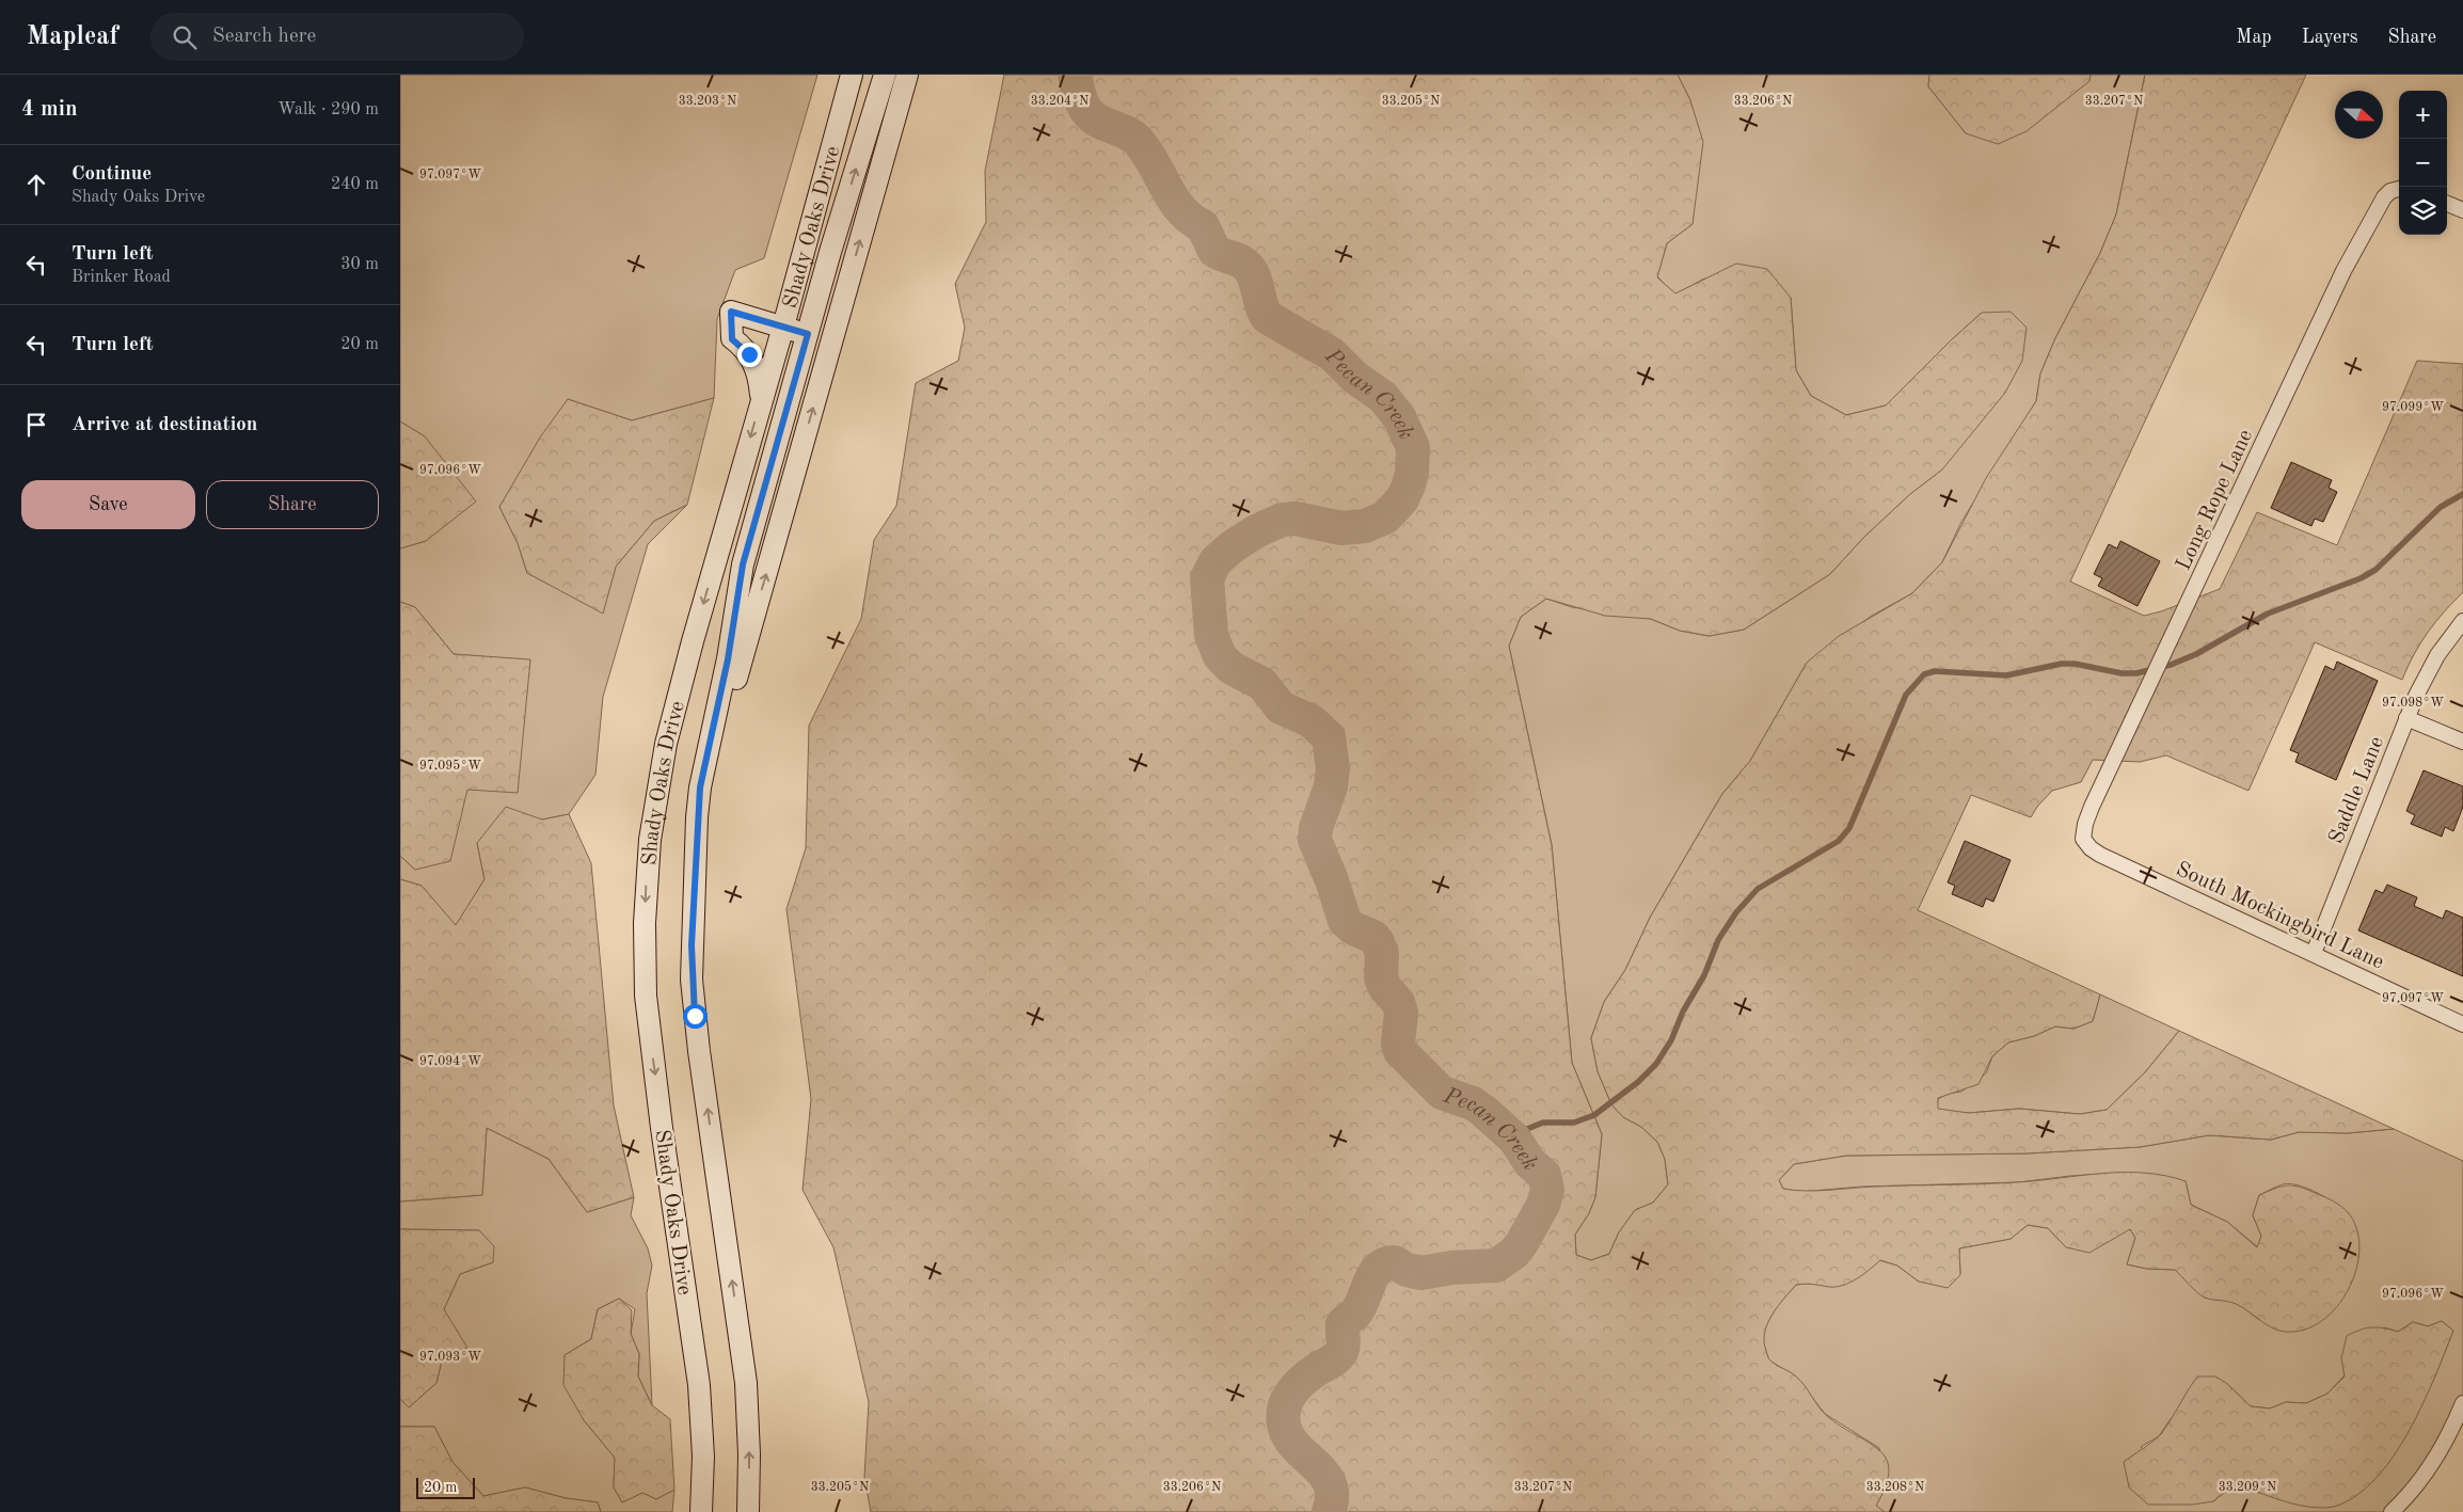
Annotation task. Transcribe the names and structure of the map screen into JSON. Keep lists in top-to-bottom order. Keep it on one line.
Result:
{"streets":{"street":["Shady Oaks Drive","Long Rope Lane","Saddle Lane","South Mockingbird Lane"]},"crossings":[["Long Rope Lane","South Mockingbird Lane"],["Saddle Lane","South Mockingbird Lane"]],"water":["Pecan Creek"],"scale_bar":"20 m","north":"right","page":{"header":"Mapleaf","search":"Search here","nav":["Map","Layers","Share"],"heading":["4 min","Walk · 290 m"],"map_buttons":["+","−"],"list":[["Continue","Shady Oaks Drive","240 m"],["Turn left","Brinker Road","30 m"],["Turn left","20 m"],"Arrive at destination"],"buttons":["Save","Share"],"scale":"20 m"},"coordinates":["33.203°N","33.204°N","33.205°N","33.206°N","33.207°N","97.097°W","97.099°W","97.096°W","97.098°W","97.095°W","97.094°W","97.093°W","33.208°N","33.209°N"]}
